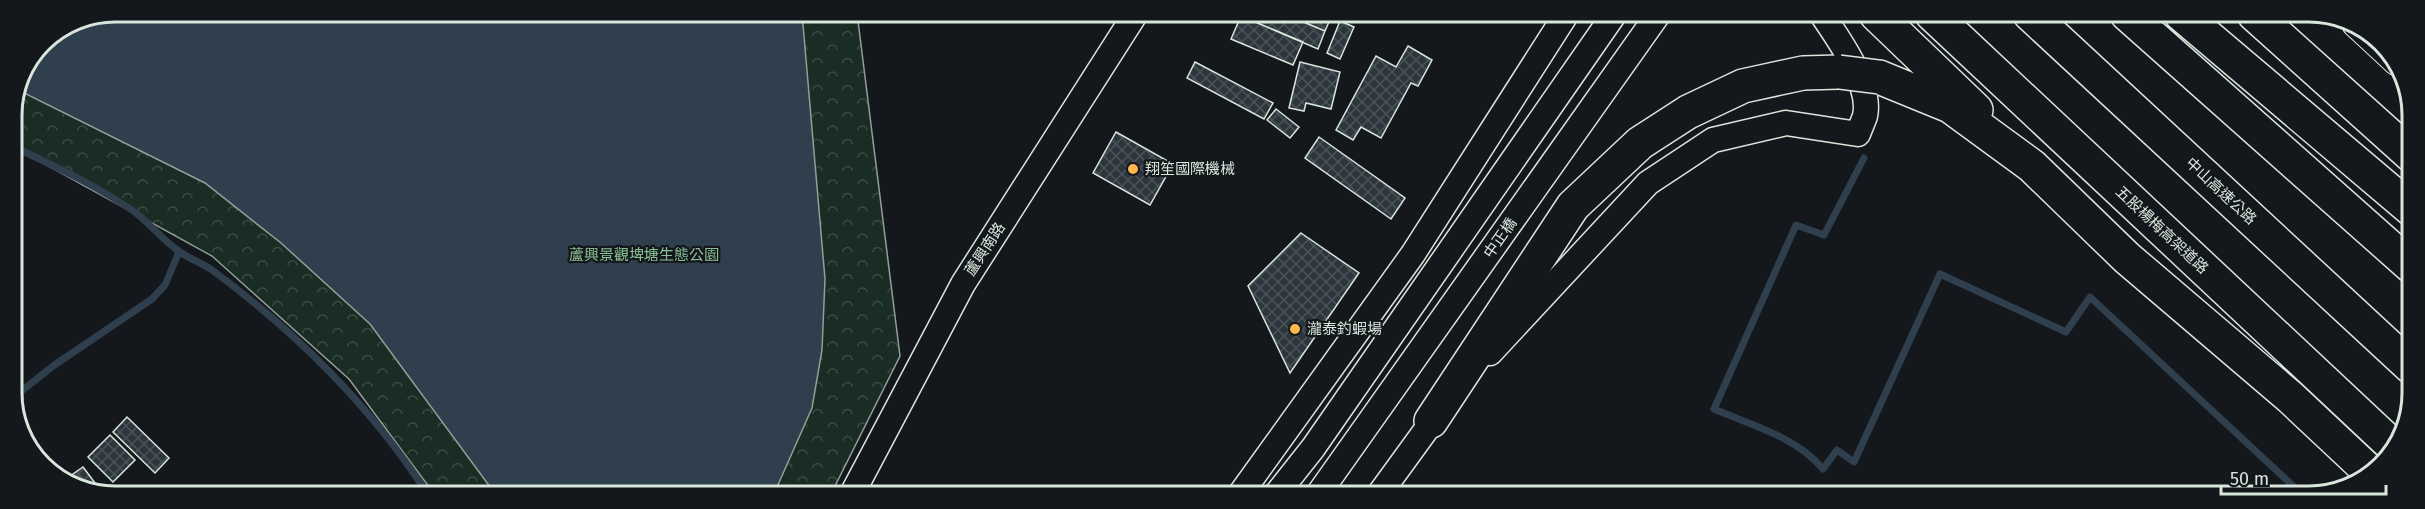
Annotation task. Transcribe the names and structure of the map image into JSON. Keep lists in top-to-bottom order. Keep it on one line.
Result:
{"streets":{"highway":["中山高速公路","五股楊梅高架道路"],"street":["中正橋","蘆興南路"]},"parks":["蘆興景觀埤塘生態公園"],"places":["翔笙國際機械","瀧泰釣蝦場"],"scale_bar":"50 m"}
